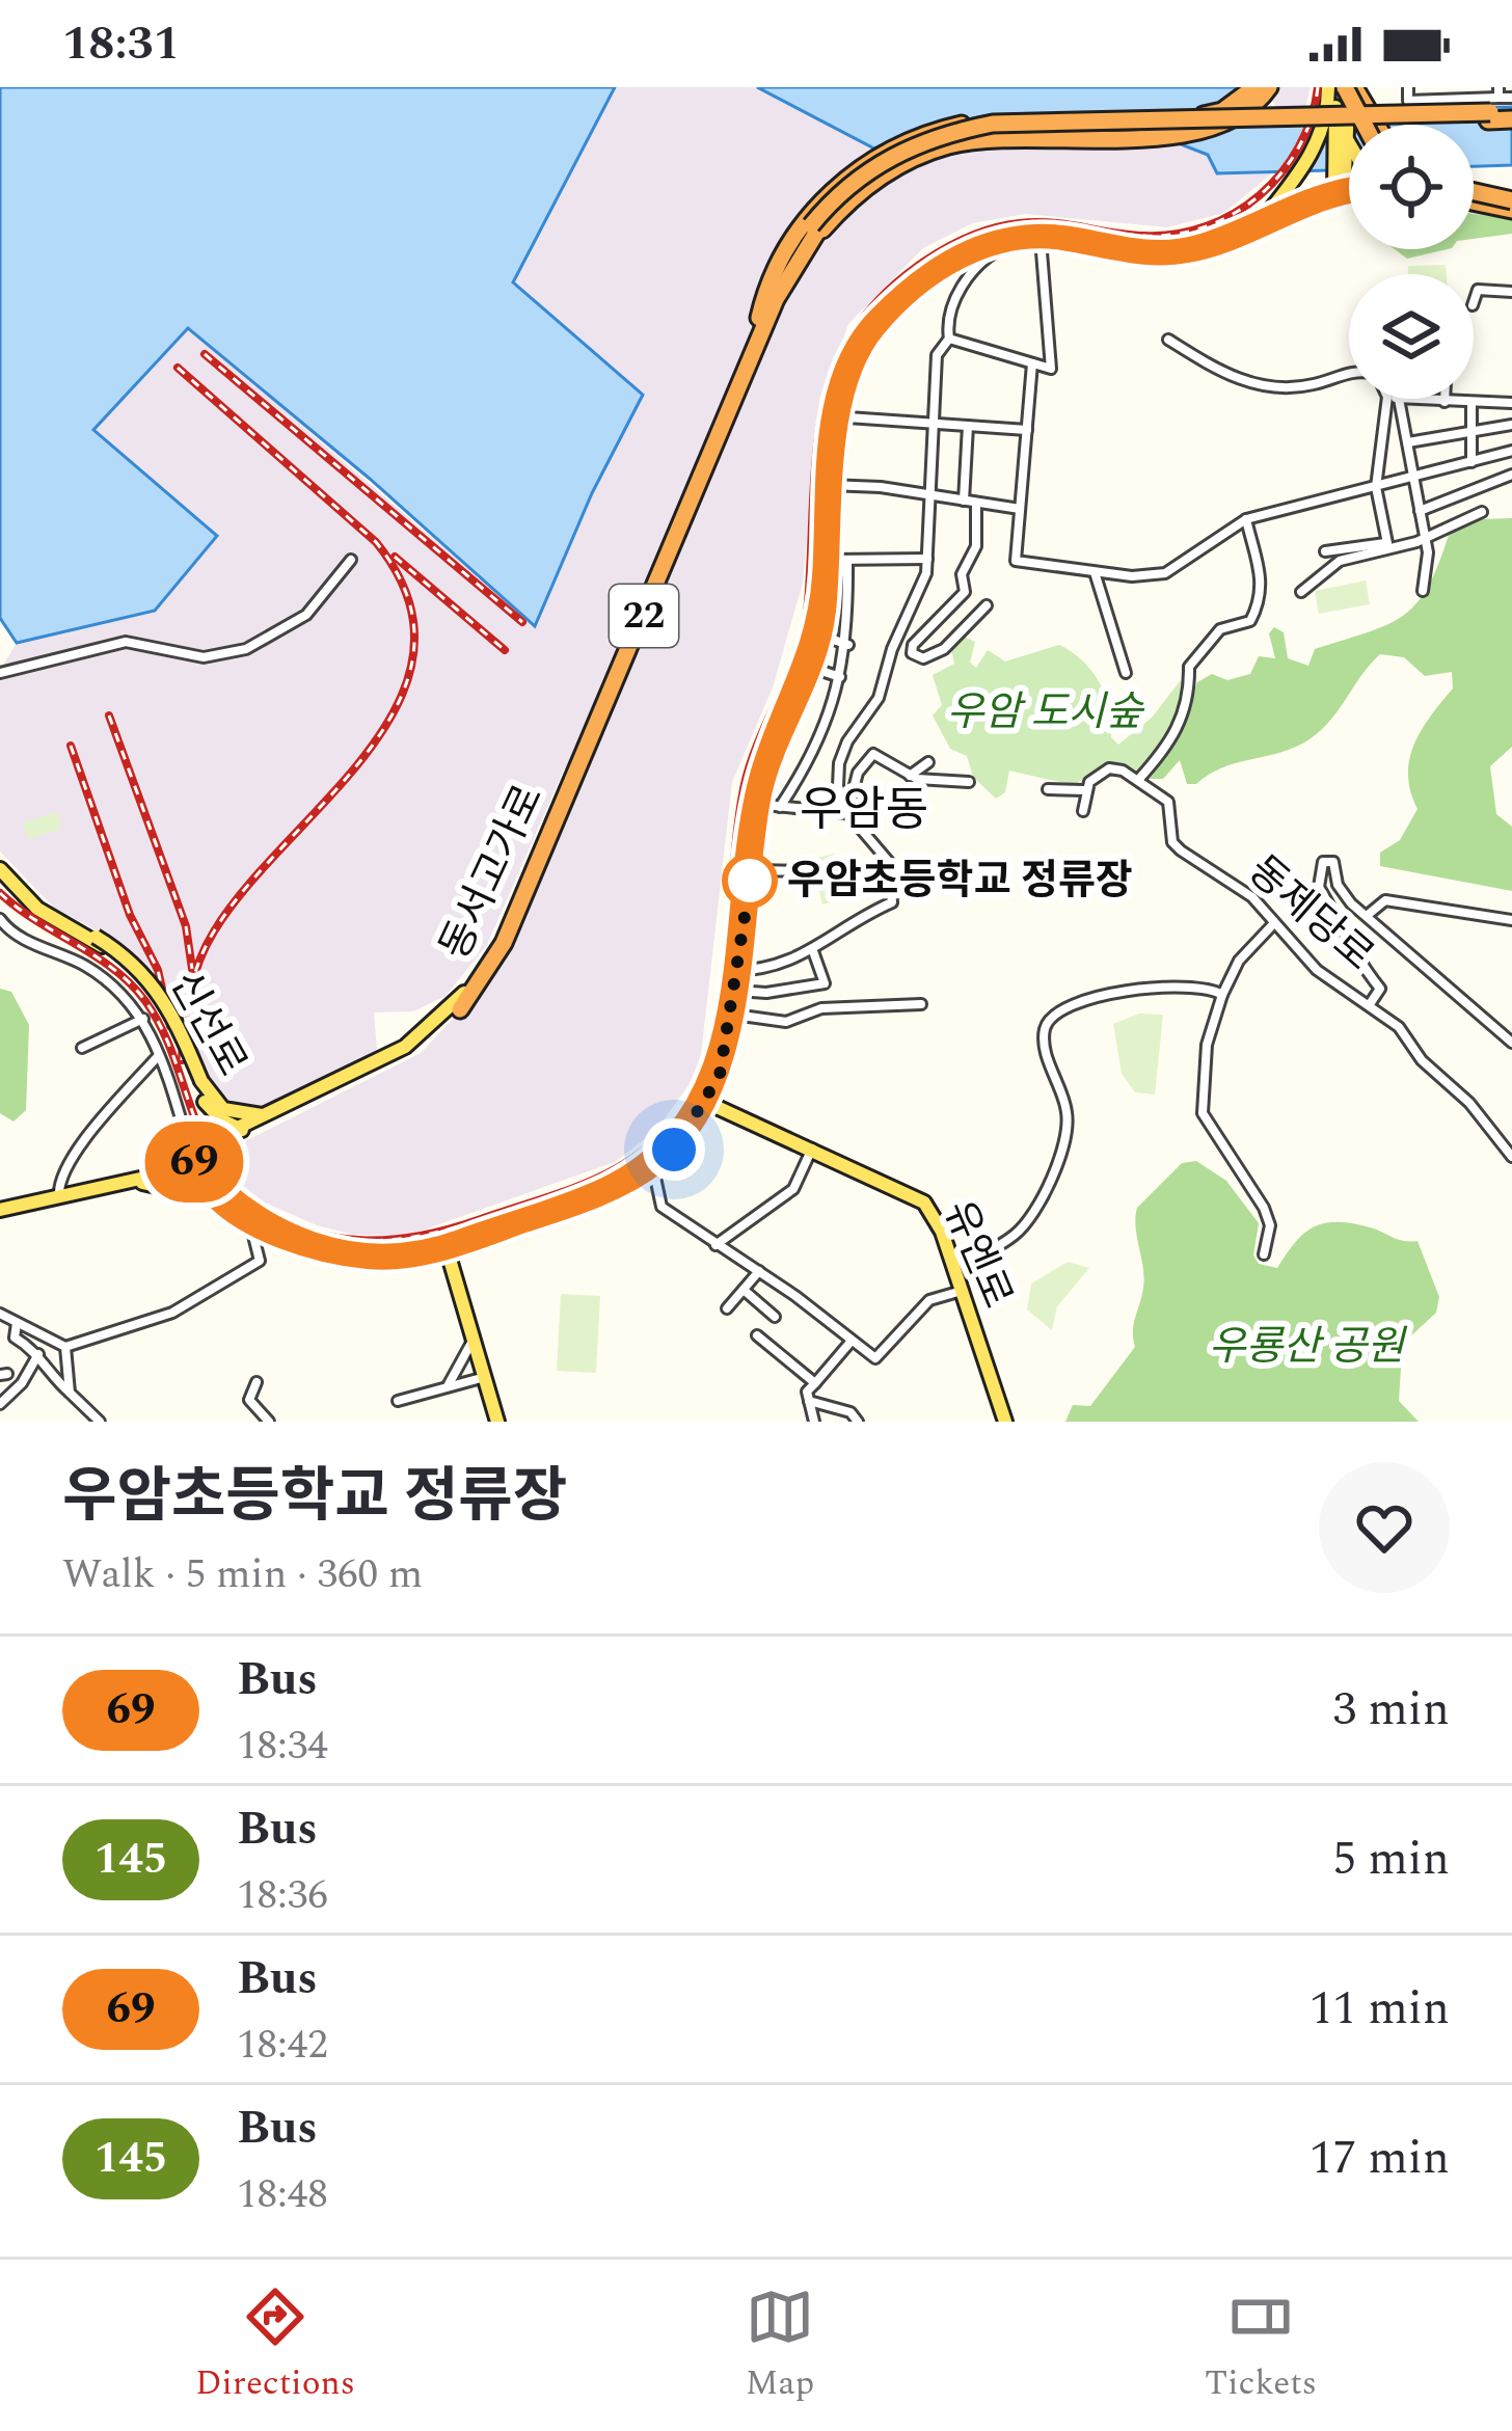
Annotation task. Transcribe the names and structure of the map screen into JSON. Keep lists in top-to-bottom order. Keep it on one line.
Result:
{"streets":{"highway":["22","동서고가로"],"main road":["신선로","유엔로"],"street":["동제당로"]},"crossings":[["동서고가로","신선로"]],"districts":["우암동"],"parks":["우암 도시숲","우룡산 공원"],"places":["우암초등학교 정류장"],"lines":["bus line 69"],"page":{"status":"18:31","on_map":"69","heading":["우암초등학교 정류장","Walk · 5 min · 360 m"],"list":[{"mark":"69","name":"Bus","note":"18:34","value":"3 min"},{"mark":"145","name":"Bus","note":"18:36","value":"5 min"},{"mark":"69","name":"Bus","note":"18:42","value":"11 min"},{"mark":"145","name":"Bus","note":"18:48","value":"17 min"}],"tabs":["Directions","Map","Tickets"]}}
